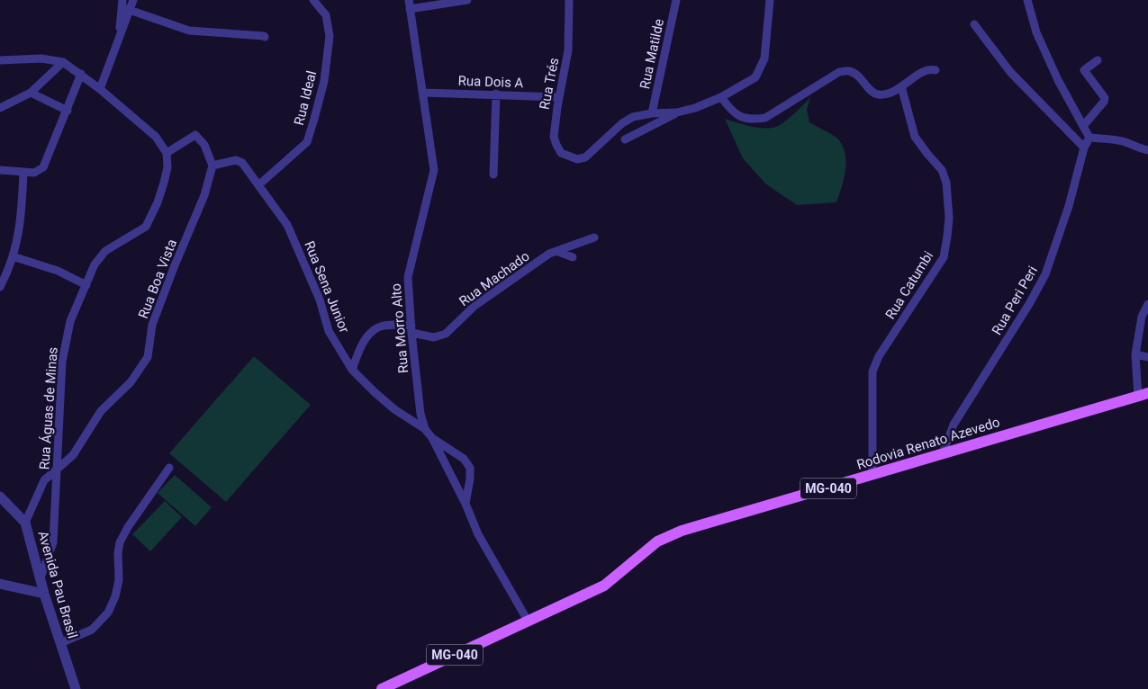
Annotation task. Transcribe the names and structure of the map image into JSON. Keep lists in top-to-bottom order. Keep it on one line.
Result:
{"streets":{"main road":["Rodovia Renato Azevedo","MG-040"],"street":["Rua Matilde","Rua Dois A","Rua Trés","Rua Ideal","Rua Boa Vista","Rua Machado","Rua Catumbi","Rua Sena Junior","Rua Peri Peri","Rua Morro Alto","Rua Águas de Minas","Avenida Pau Brasil"]},"crossings":[["Rua Matilde","Rua Trés"],["Rua Dois A","Rua Trés"],["Rua Dois A","Rua Morro Alto"],["Rua Ideal","Rua Sena Junior"],["Rua Boa Vista","Rua Sena Junior"],["Rua Boa Vista","Rua Águas de Minas"],["Rua Boa Vista","Avenida Pau Brasil"],["Rua Machado","Rua Sena Junior"],["Rua Machado","Rua Morro Alto"],["Rua Catumbi","Rodovia Renato Azevedo"],["Rua Sena Junior","Rua Morro Alto"],["Rua Peri Peri","Rodovia Renato Azevedo"],["Rua Águas de Minas","Avenida Pau Brasil"]]}
